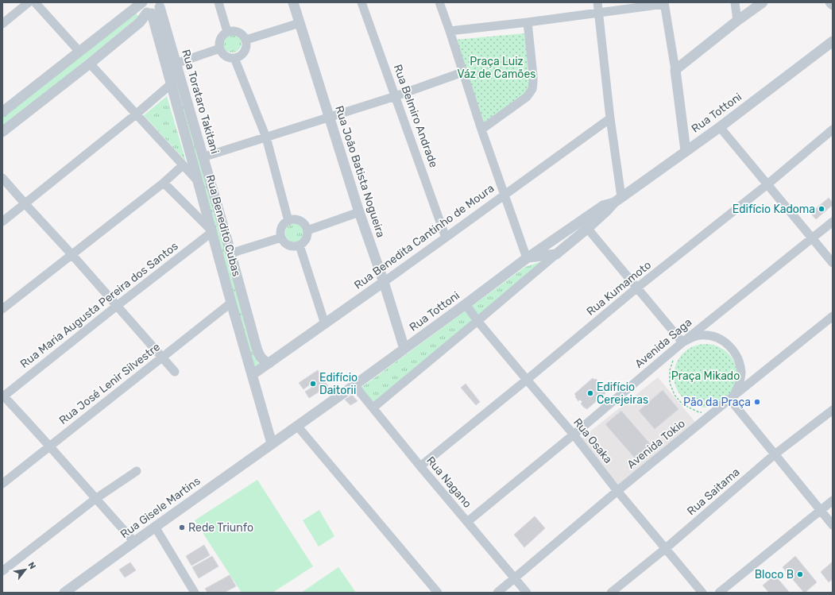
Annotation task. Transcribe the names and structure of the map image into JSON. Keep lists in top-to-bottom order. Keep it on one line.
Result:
{"streets":{"street":["Rua Torataro Takitani","Rua Tottoni","Rua Belmiro Andrade","Rua João Batista Nogueira","Rua Benedito Cubas","Rua Benedita Cantinho de Moura","Rua Kumamoto","Rua Maria Augusta Pereira dos Santos","Avenida Saga","Rua José Lenir Silvestre","Rua Osaka","Avenida Tokio","Rua Nagano","Rua Saitama","Rua Gisele Martins"]},"crossings":[["Rua Torataro Takitani","Rua Benedito Cubas"],["Rua Torataro Takitani","Rua Benedita Cantinho de Moura"],["Rua Tottoni","Rua João Batista Nogueira"],["Rua Tottoni","Rua Benedito Cubas"],["Rua Tottoni","Rua Osaka"],["Rua Tottoni","Rua Nagano"],["Rua Tottoni","Rua Gisele Martins"],["Rua Belmiro Andrade","Rua Benedita Cantinho de Moura"],["Rua João Batista Nogueira","Rua Benedita Cantinho de Moura"],["Rua Benedito Cubas","Rua Benedita Cantinho de Moura"],["Rua Benedito Cubas","Rua Maria Augusta Pereira dos Santos"],["Rua Benedito Cubas","Rua José Lenir Silvestre"],["Rua Benedito Cubas","Rua Gisele Martins"],["Rua Kumamoto","Rua Osaka"],["Rua Kumamoto","Rua Nagano"],["Avenida Saga","Rua Osaka"],["Avenida Saga","Rua Nagano"],["Rua Osaka","Avenida Tokio"],["Rua Osaka","Rua Saitama"],["Avenida Tokio","Rua Nagano"]],"parks":["Praça Luiz Váz de Camões","Praça Mikado"],"places":["Edifício Kadoma","Edifício Daitorii","Edifício Cerejeiras","Pão da Praça","Rede Triunfo","Bloco B"],"north":"top right"}
